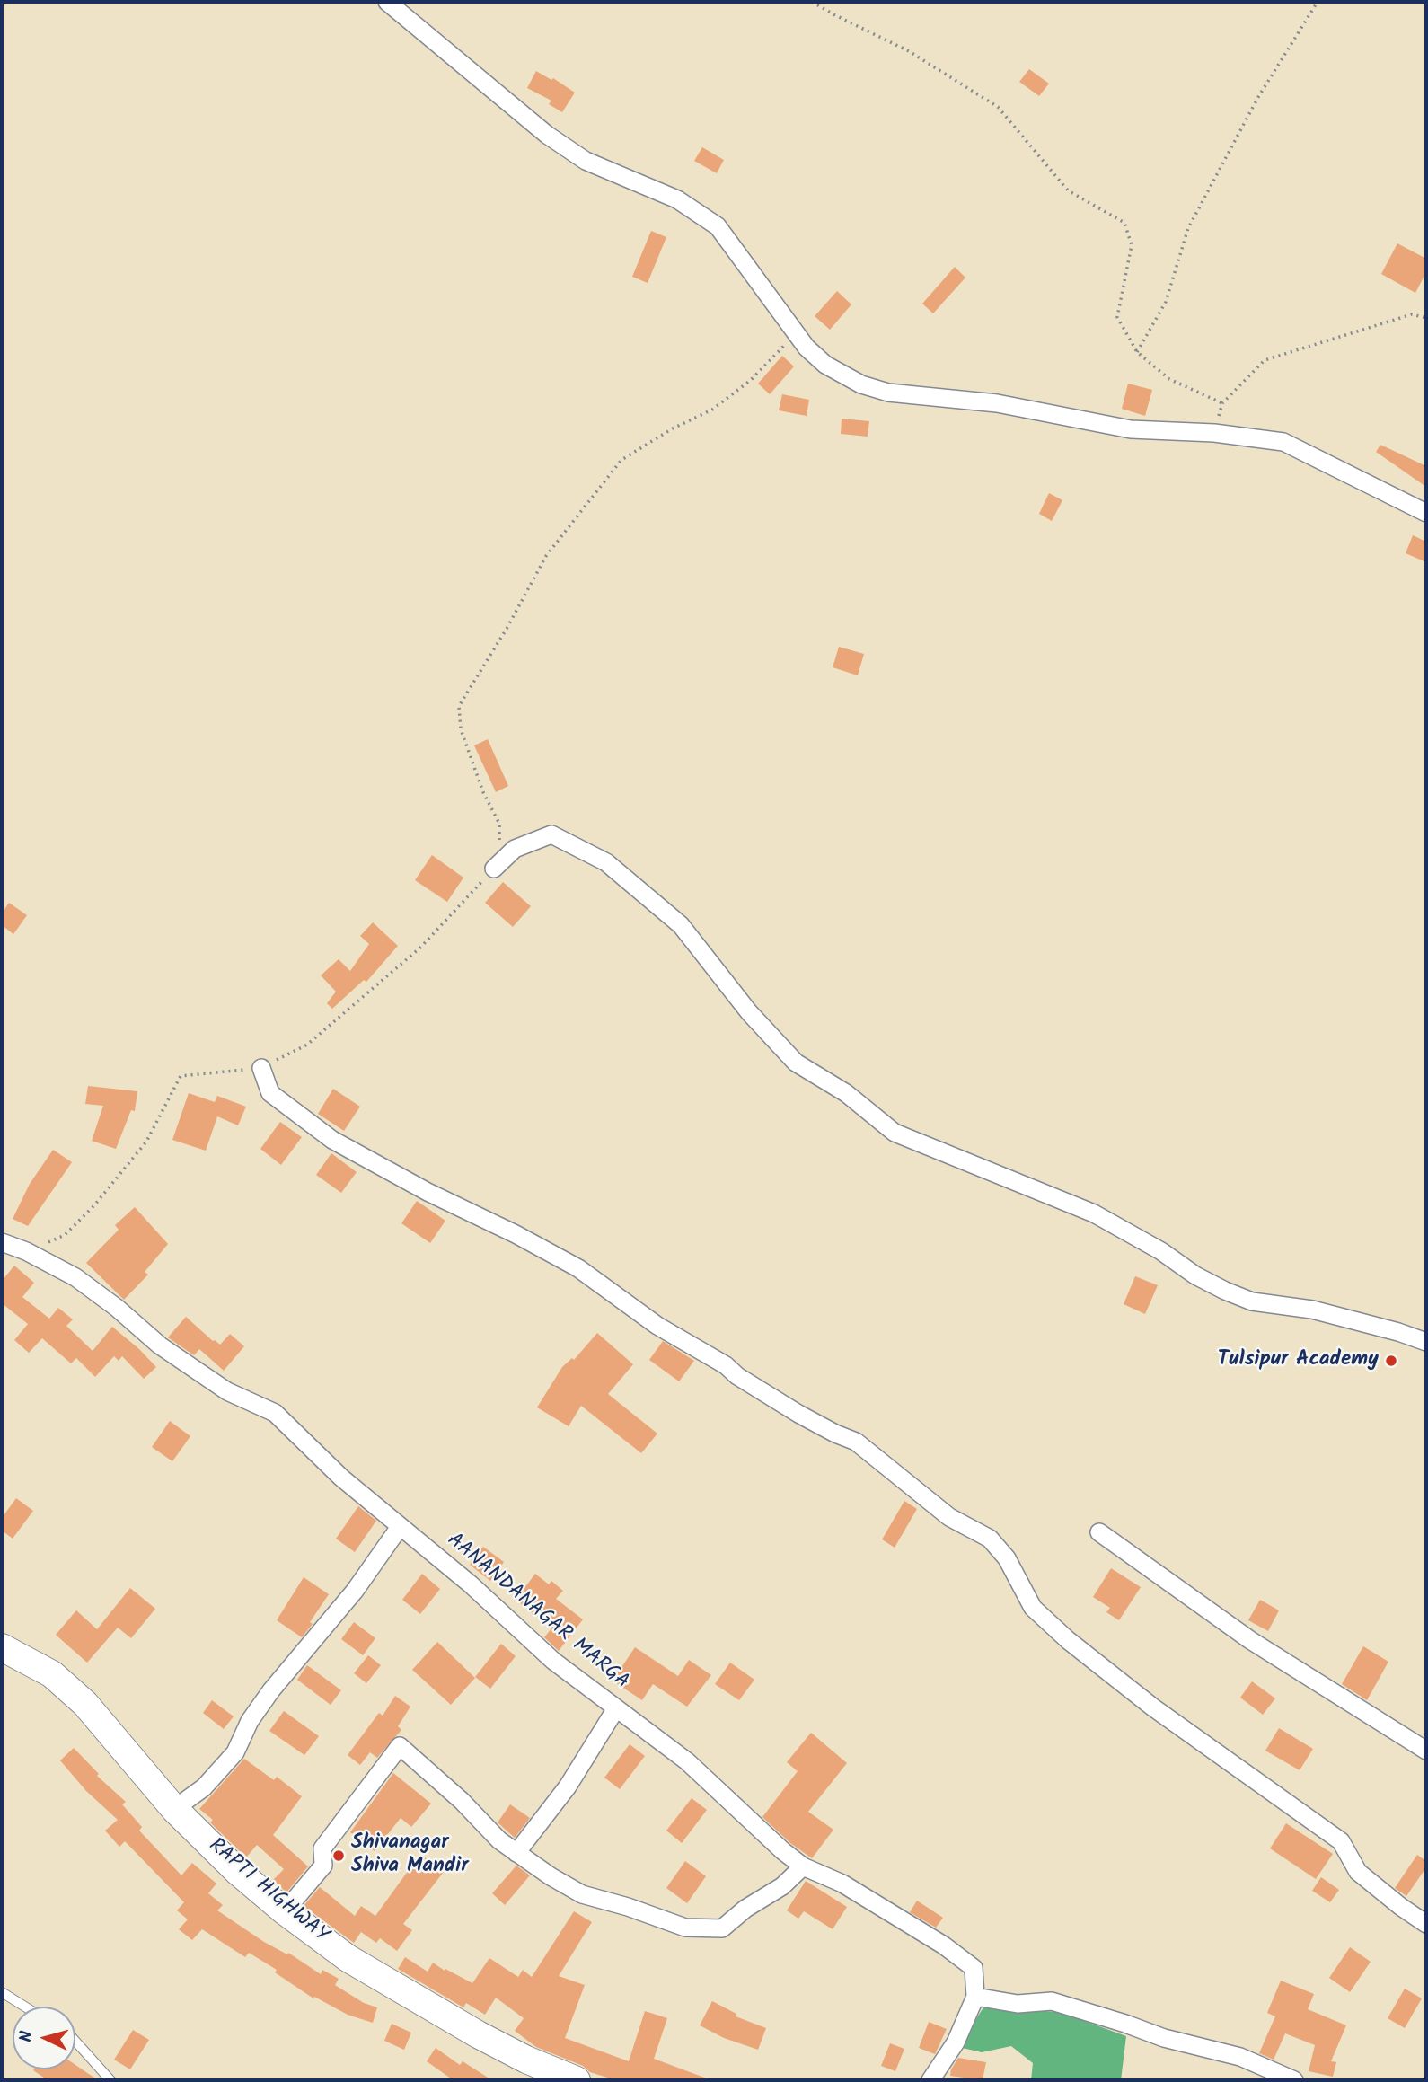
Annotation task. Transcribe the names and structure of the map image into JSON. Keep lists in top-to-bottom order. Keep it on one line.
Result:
{"streets":{"main road":["RAPTI HIGHWAY"],"street":["AANANDANAGAR MARGA"]},"places":["Tulsipur Academy","Shivanagar Shiva Mandir"],"north":"left"}
